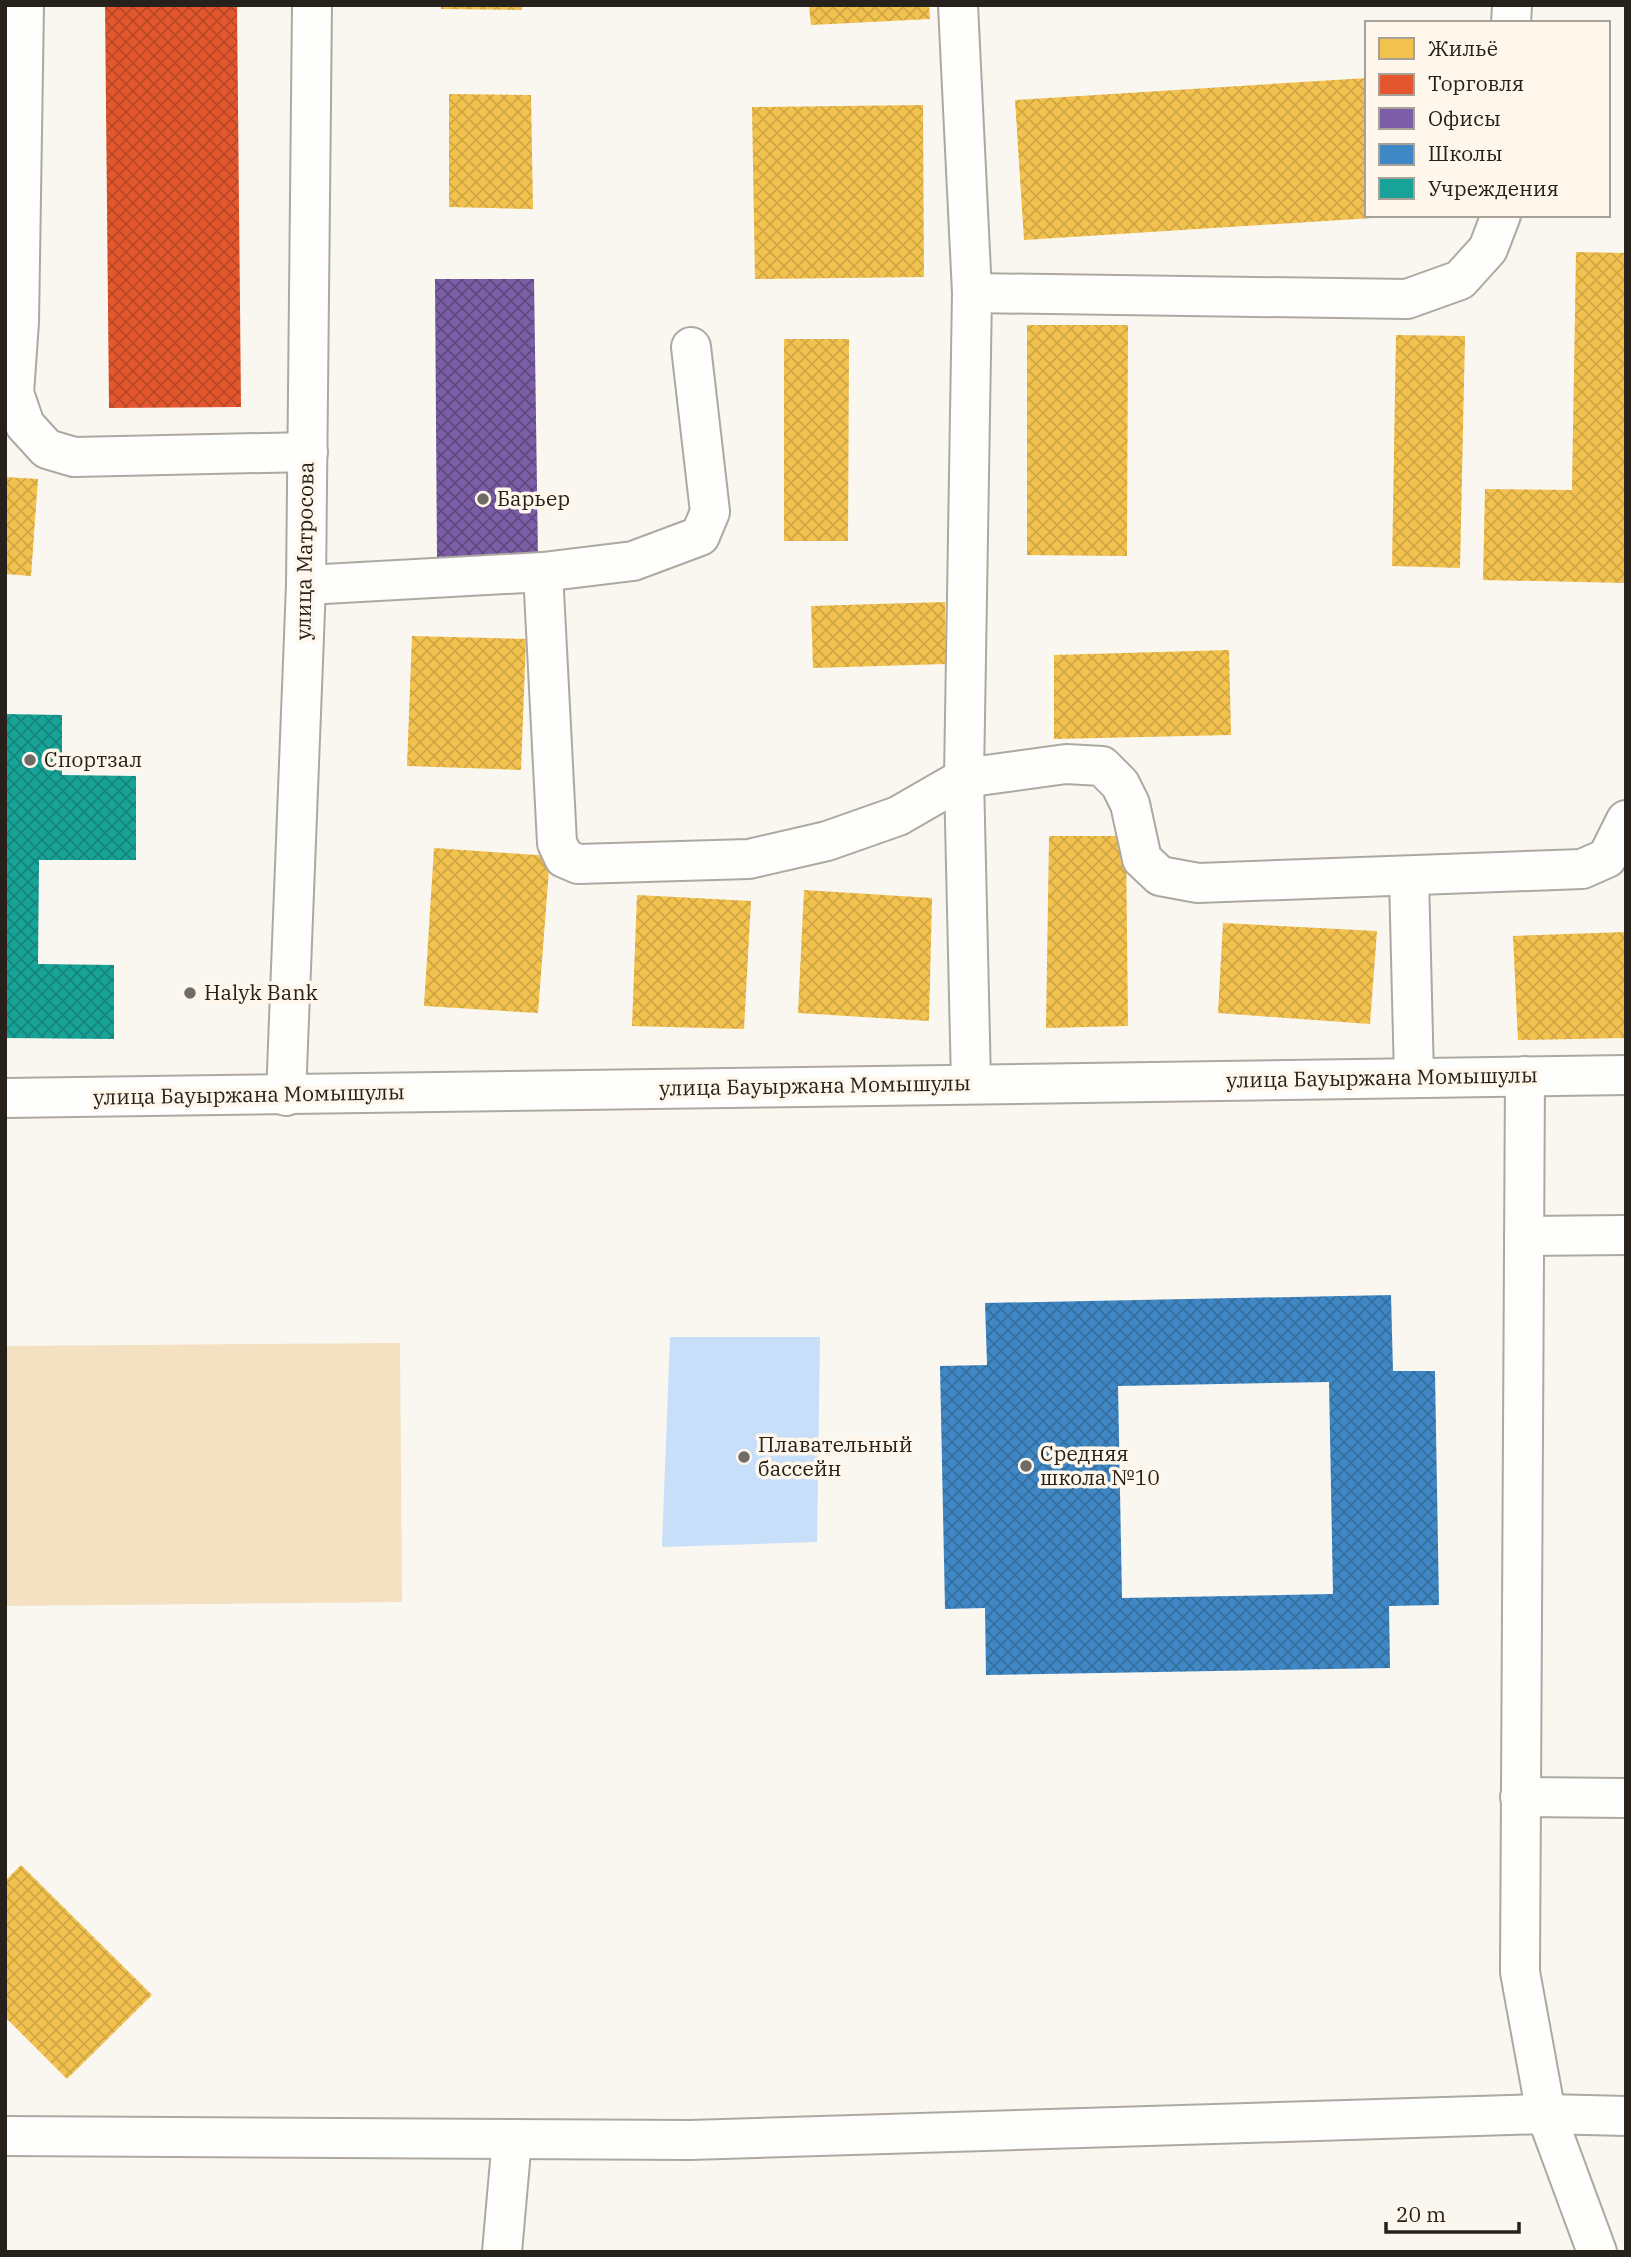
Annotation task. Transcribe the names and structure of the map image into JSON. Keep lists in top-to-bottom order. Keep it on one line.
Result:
{"streets":{"street":["улица Матросова","улица Бауыржана Момышулы"]},"crossings":[["улица Матросова","улица Бауыржана Момышулы"]],"places":["Барьер","Спортзал","Halyk Bank","Плавательный бассейн","Средняя школа №10"],"legend":["Жильё","Торговля","Офисы","Школы","Учреждения"],"scale_bar":"20 m"}
